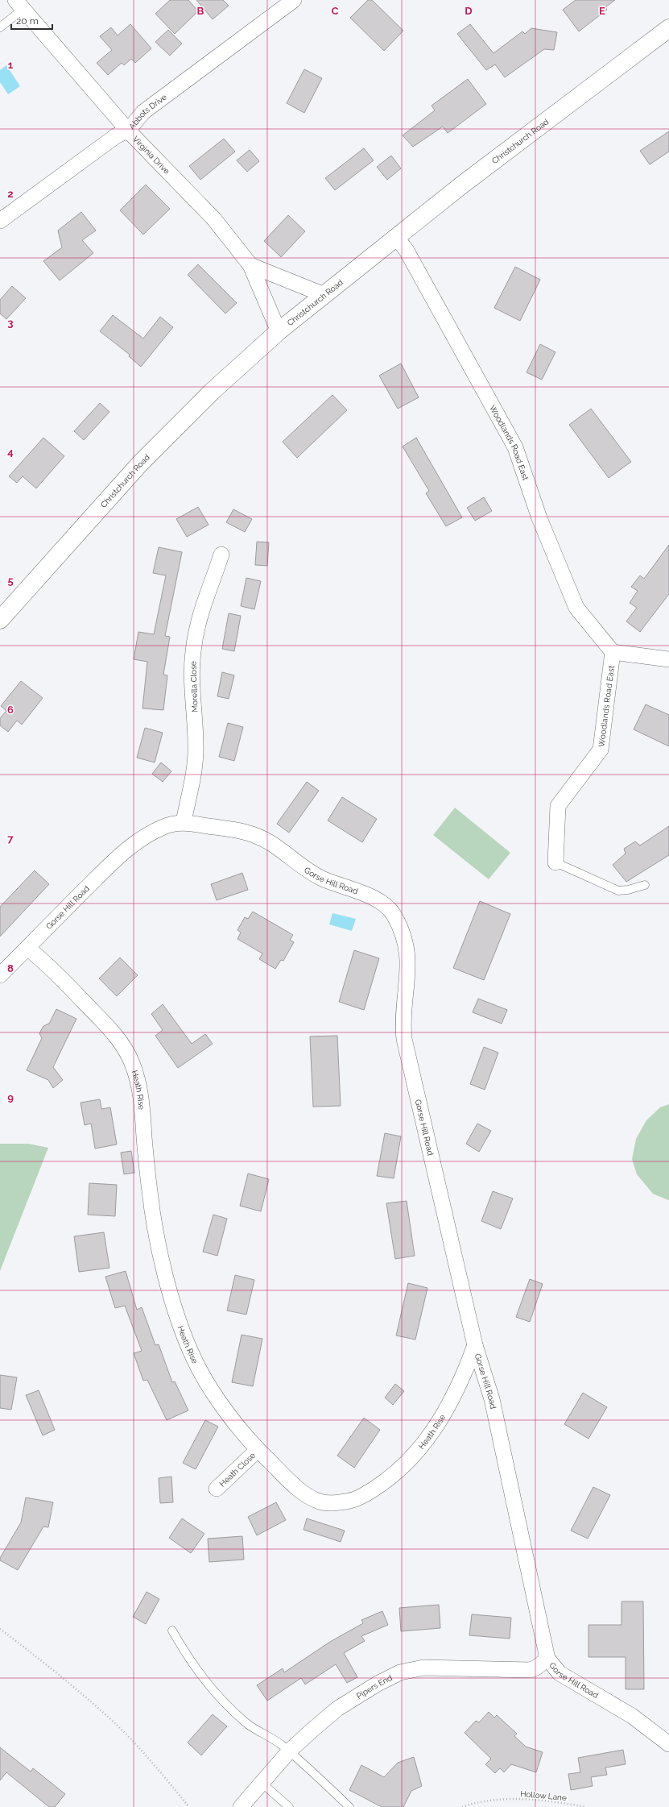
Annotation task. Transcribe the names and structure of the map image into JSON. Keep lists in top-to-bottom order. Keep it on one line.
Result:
{"streets":{"main road":["Christchurch Road"],"street":["Abbots Drive","Virginia Drive","Woodlands Road East","Morella Close","Gorse Hill Road","Heath Rise","Heath Close","Pipers End"],"path":["Hollow Lane"]},"crossings":[["Abbots Drive","Virginia Drive"],["Christchurch Road","Virginia Drive"],["Christchurch Road","Woodlands Road East"],["Morella Close","Gorse Hill Road"],["Gorse Hill Road","Heath Rise"],["Gorse Hill Road","Pipers End"],["Heath Rise","Heath Close"]],"scale_bar":"20 m","grid":{"columns":["B","C","D","E"],"rows":["1","2","3","4","5","6","7","8","9"]}}
